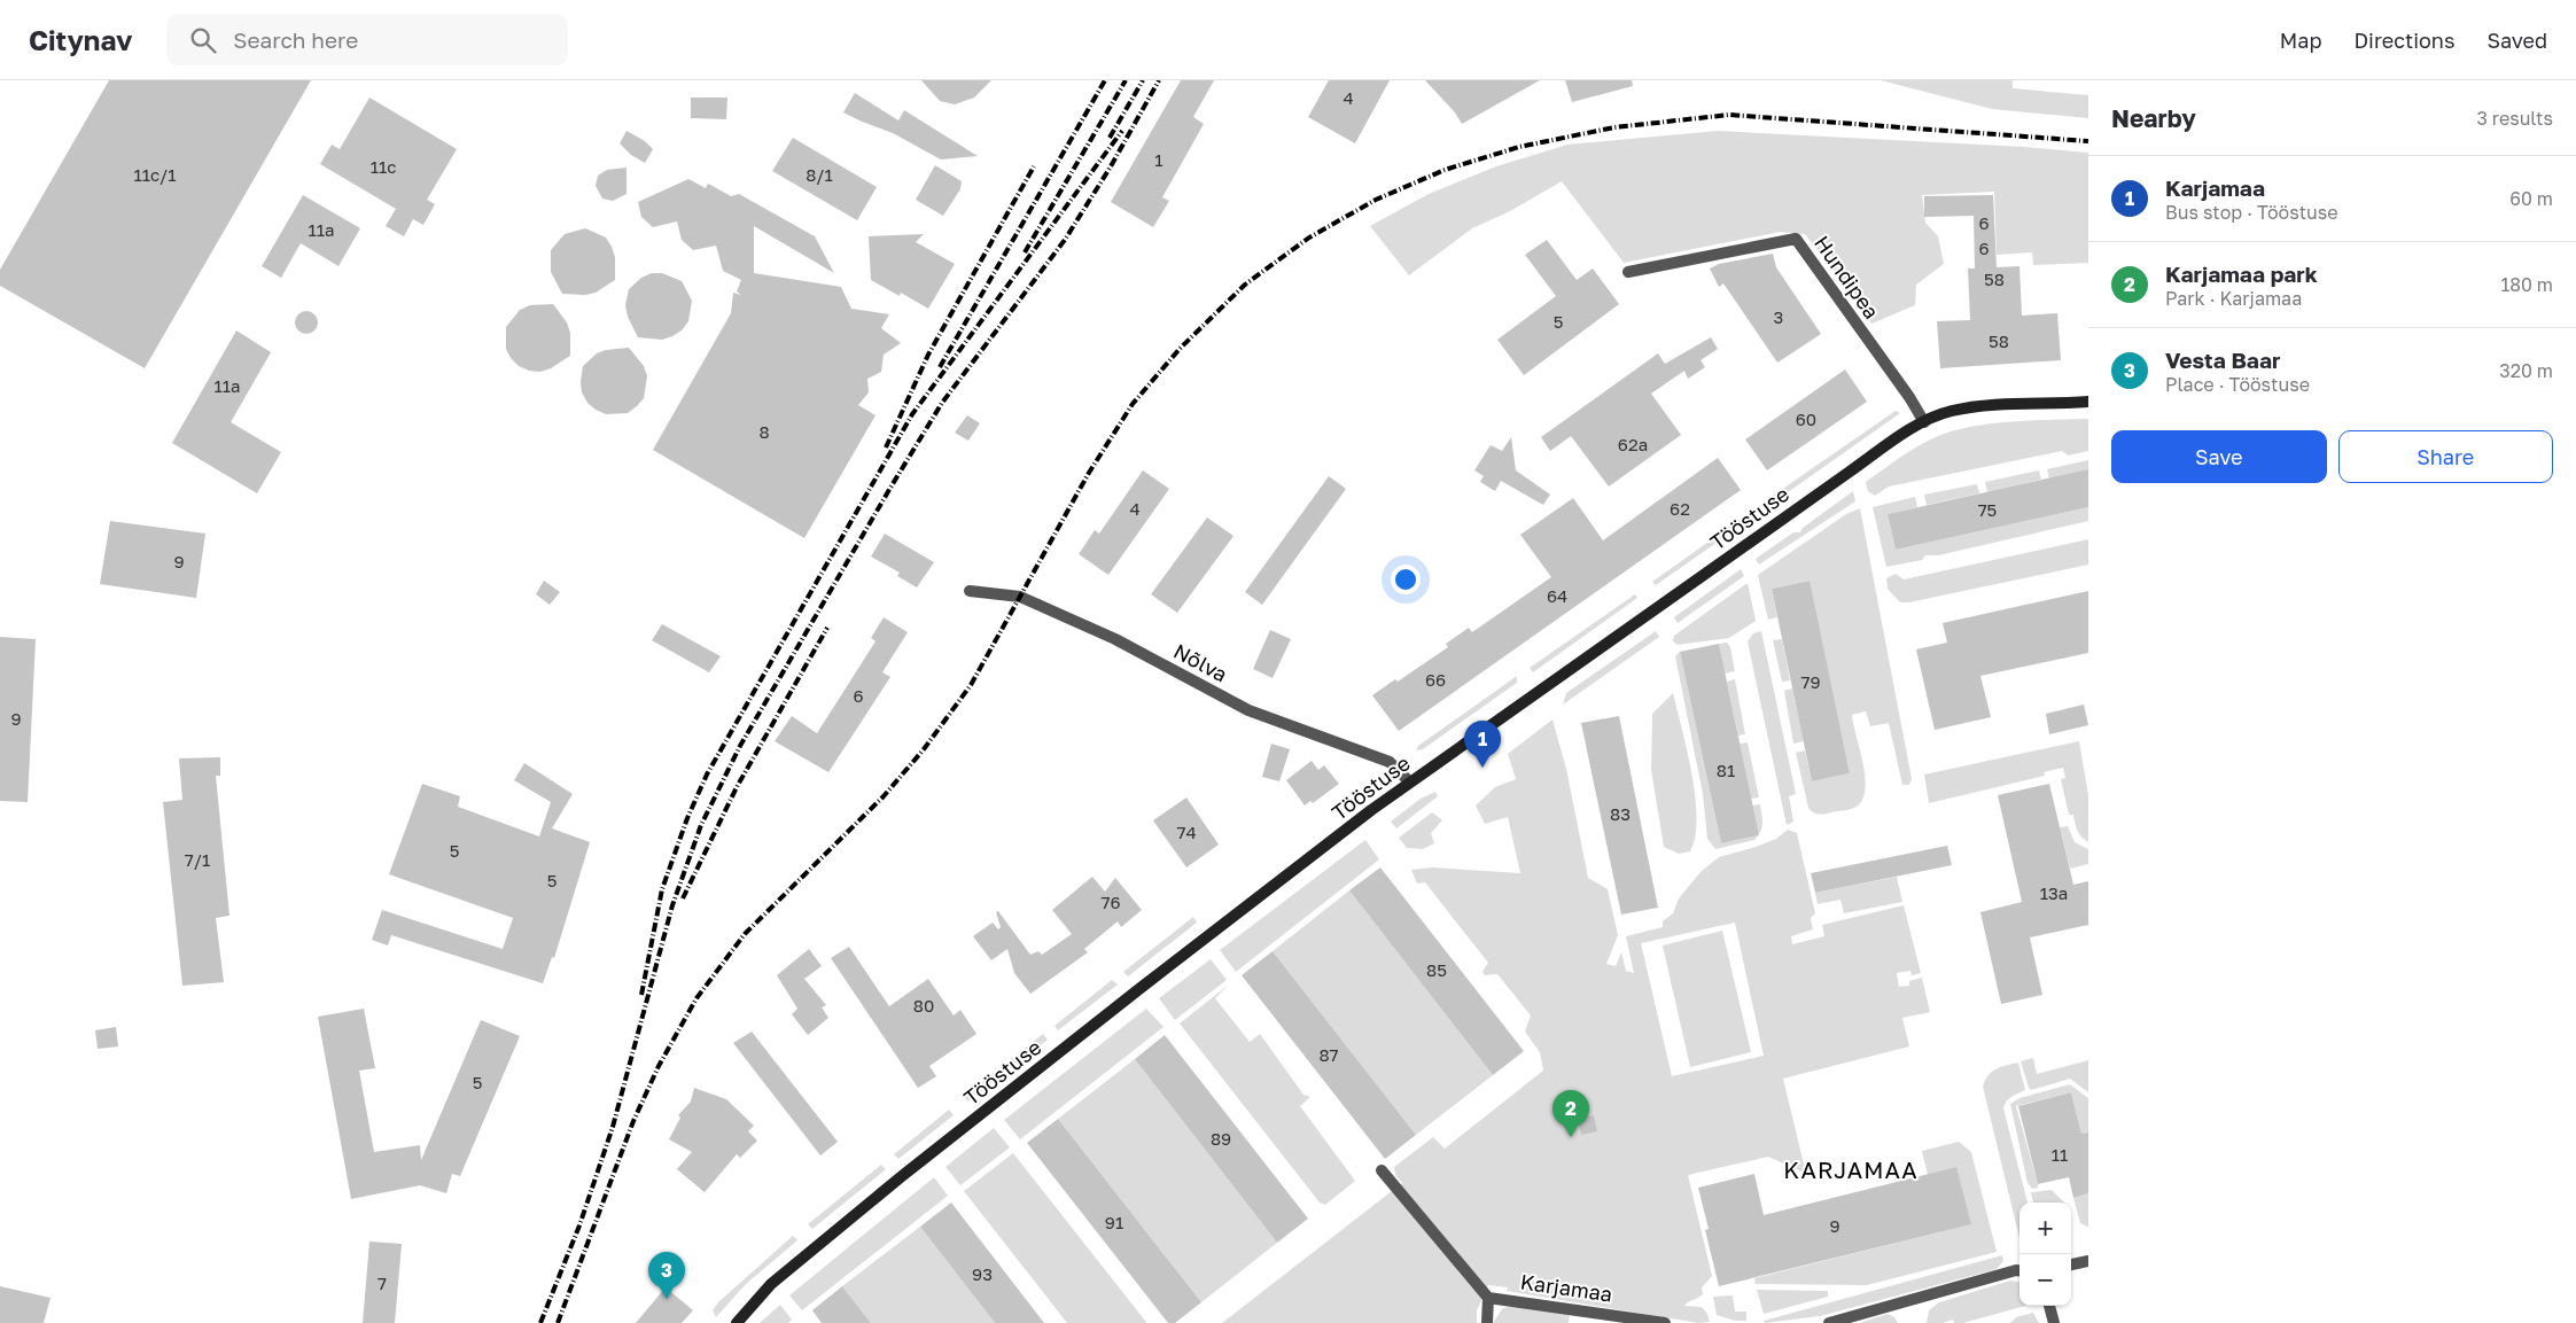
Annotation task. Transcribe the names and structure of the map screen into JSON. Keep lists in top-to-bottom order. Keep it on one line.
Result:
{"streets":{"street":["Hundipea","Tööstuse","Nõlva","Karjamaa"]},"crossings":[["Hundipea","Tööstuse"],["Tööstuse","Nõlva"]],"districts":["KARJAMAA"],"house_numbers":["4","1","11c","11c/1","8/1","6","11a","6","58","3","5","58","11a","60","8","62a","4","62","75","9","64","66","79","6","9","81","83","74","5","7/1","5","13a","76","85","80","87","5","89","11","91","9","93","7"],"page":{"header":"Citynav","search":"Search here","nav":["Map","Directions","Saved"],"heading":["Nearby","3 results"],"list":[{"mark":"1","name":"Karjamaa","note":"Bus stop · Tööstuse","value":"60 m"},{"mark":"2","name":"Karjamaa park","note":"Park · Karjamaa","value":"180 m"},{"mark":"3","name":"Vesta Baar","note":"Place · Tööstuse","value":"320 m"}],"buttons":["Save","Share"],"pins":["1","2","3"],"map_buttons":["+","−"]}}
